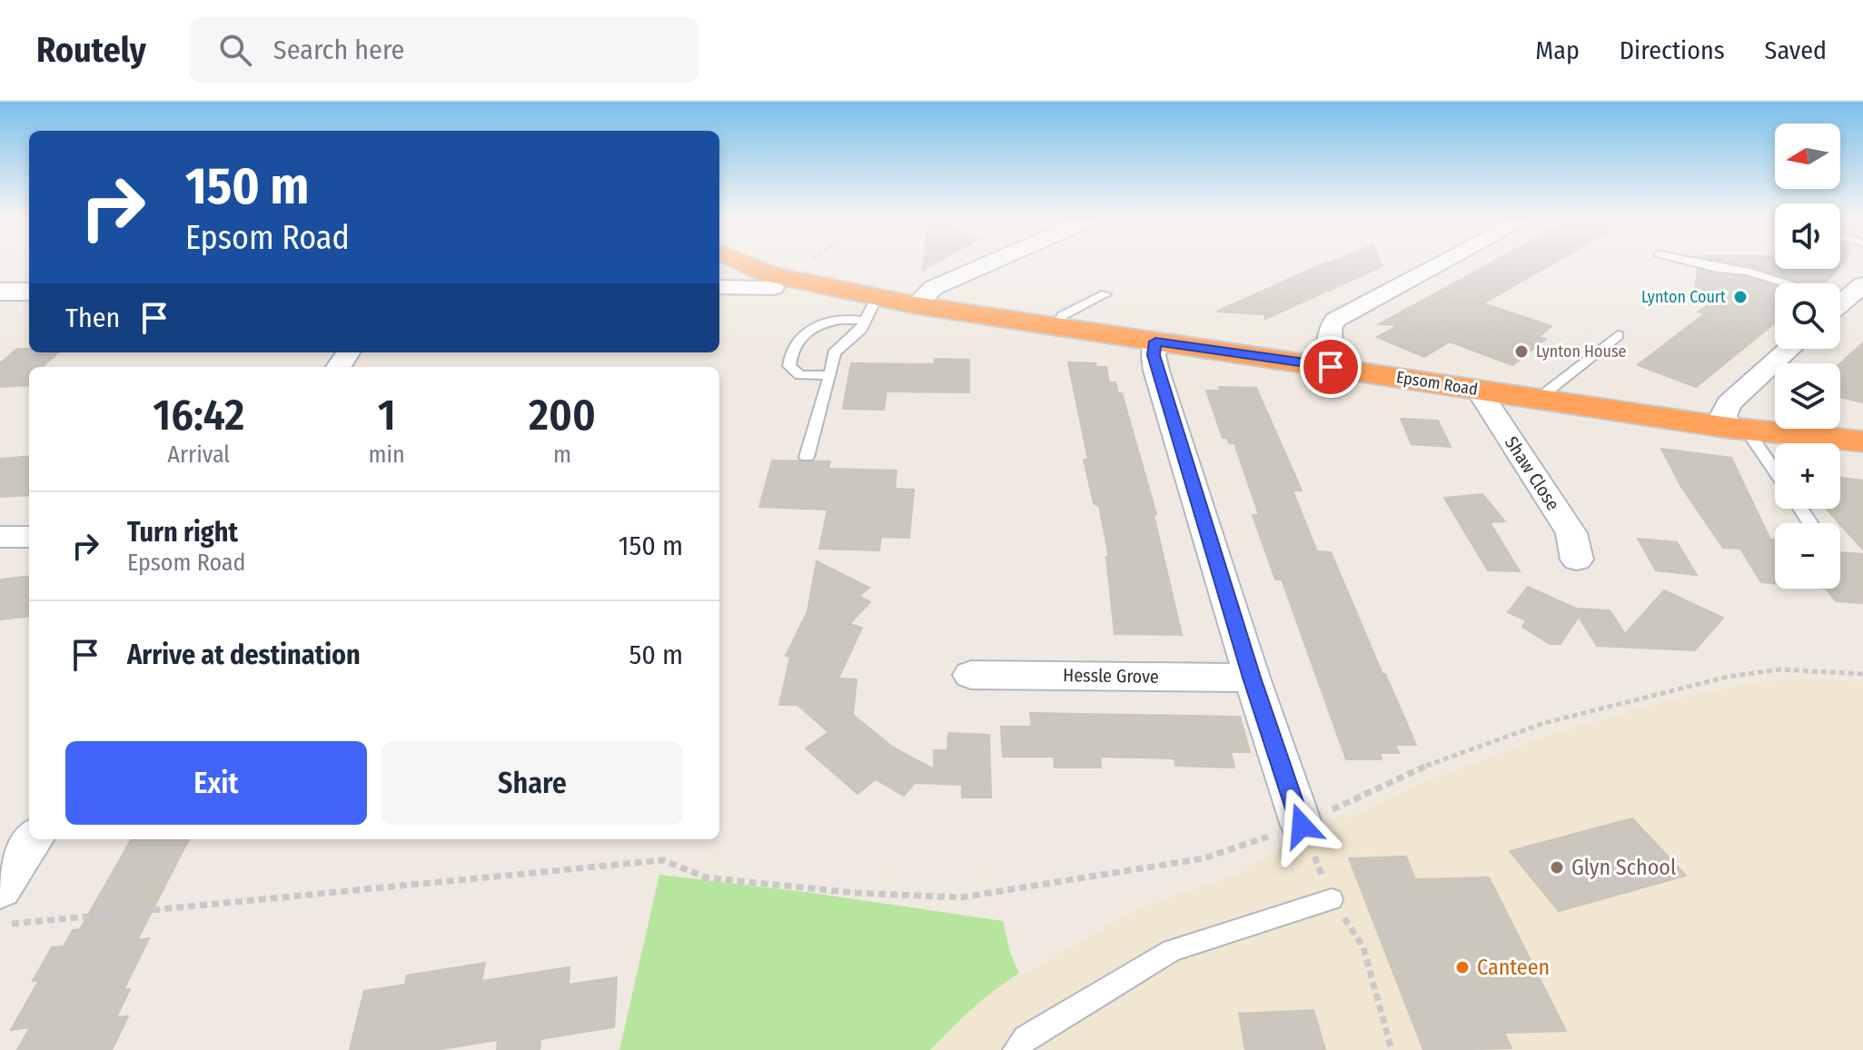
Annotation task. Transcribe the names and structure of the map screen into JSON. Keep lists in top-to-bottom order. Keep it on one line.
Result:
{"streets":{"highway":["Epsom Road"],"street":["Shaw Close","Hessle Grove"]},"crossings":[["Epsom Road","Shaw Close"]],"places":["Lynton Court","Lynton House","Glyn School","Canteen"],"north":"left","page":{"header":"Routely","search":"Search here","nav":["Map","Directions","Saved"],"map_buttons":["+","−"],"turn":["150 m","Epsom Road"],"then":"Then","eta":["16:42","Arrival","1","min","200","m"],"list":[{"name":"Turn right","note":"Epsom Road","value":"150 m"},{"name":"Arrive at destination","value":"50 m"}],"buttons":["Exit","Share"]}}
